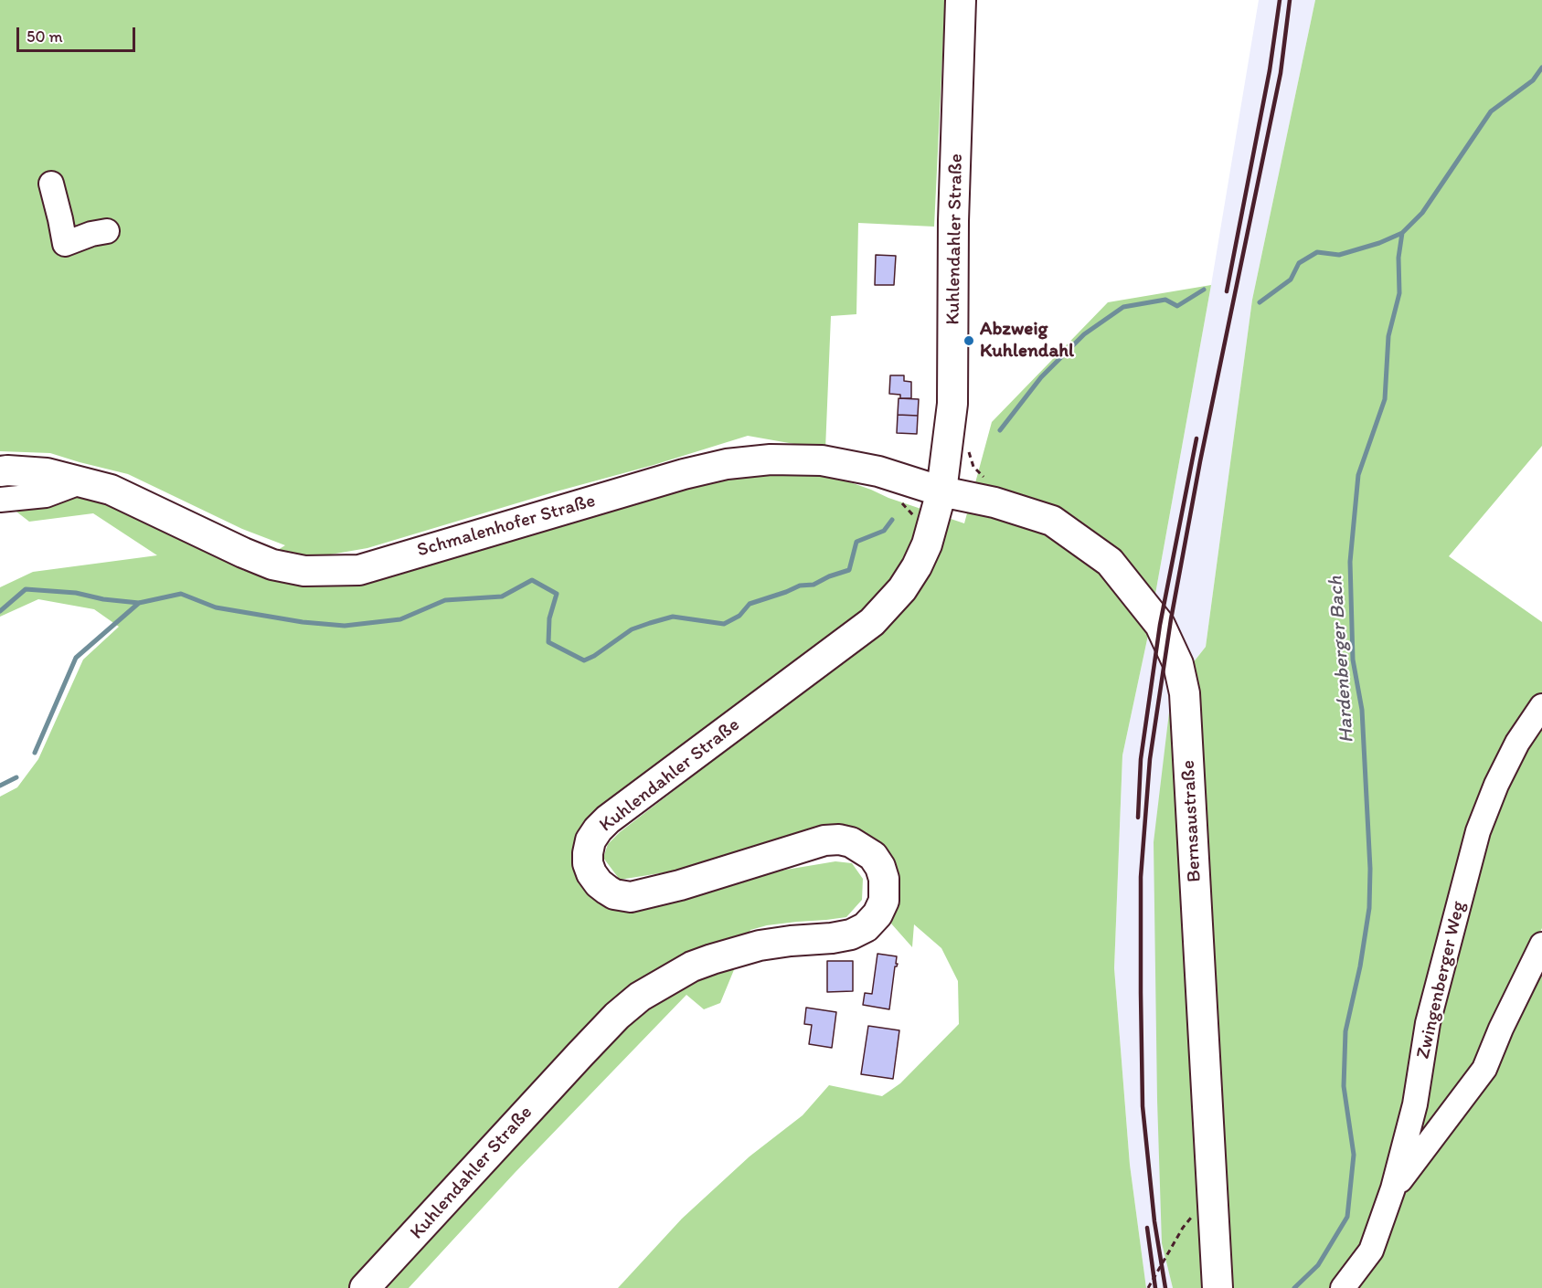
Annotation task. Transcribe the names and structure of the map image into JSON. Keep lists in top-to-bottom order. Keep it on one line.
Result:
{"streets":{"main road":["Kuhlendahler Straße","Schmalenhofer Straße","Bernsaustraße"],"lane":["Zwingenberger Weg"]},"crossings":[["Kuhlendahler Straße","Schmalenhofer Straße"],["Kuhlendahler Straße","Bernsaustraße"],["Schmalenhofer Straße","Bernsaustraße"]],"water":["Hardenberger Bach"],"places":["Abzweig Kuhlendahl"],"scale_bar":"50 m"}
